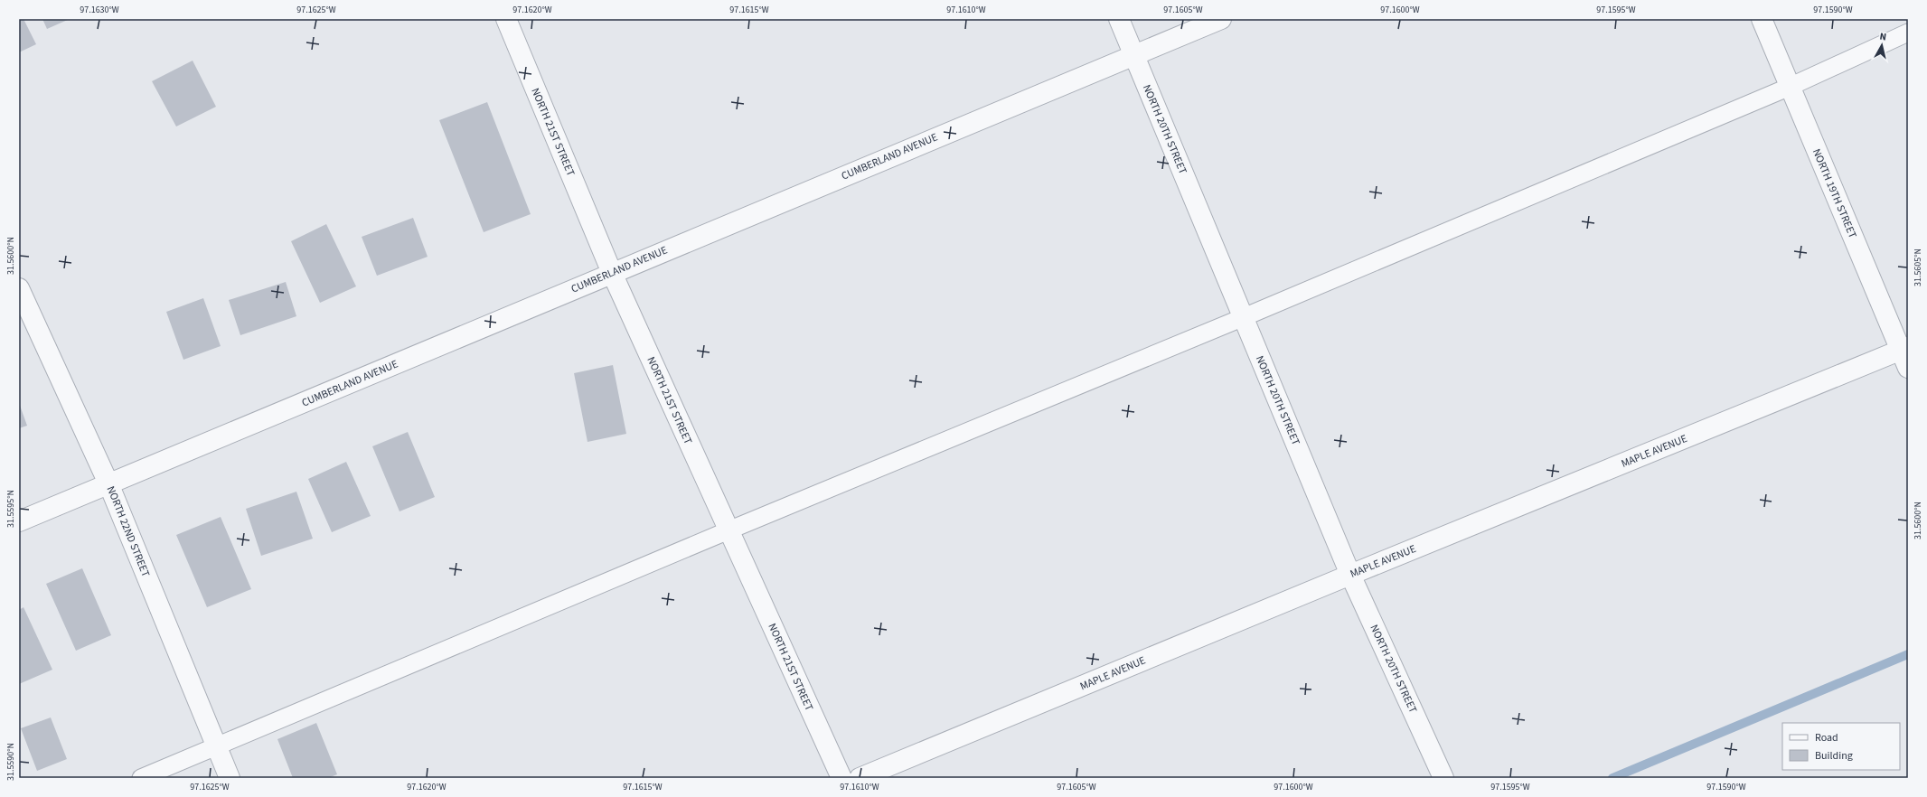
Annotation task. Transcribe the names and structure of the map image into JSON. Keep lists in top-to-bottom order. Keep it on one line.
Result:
{"streets":{"street":["NORTH 20TH STREET","NORTH 21ST STREET","CUMBERLAND AVENUE","NORTH 19TH STREET","MAPLE AVENUE","NORTH 22ND STREET"]},"crossings":[["NORTH 20TH STREET","CUMBERLAND AVENUE"],["NORTH 20TH STREET","MAPLE AVENUE"],["NORTH 21ST STREET","CUMBERLAND AVENUE"],["CUMBERLAND AVENUE","NORTH 22ND STREET"],["NORTH 19TH STREET","MAPLE AVENUE"]],"legend":["Road","Building"],"north":"top","coordinates":["97.1630°W","97.1625°W","97.1620°W","97.1615°W","97.1610°W","97.1605°W","97.1600°W","97.1595°W","97.1590°W","31.5600°N","31.5605°N","31.5595°N","31.5590°N"]}
